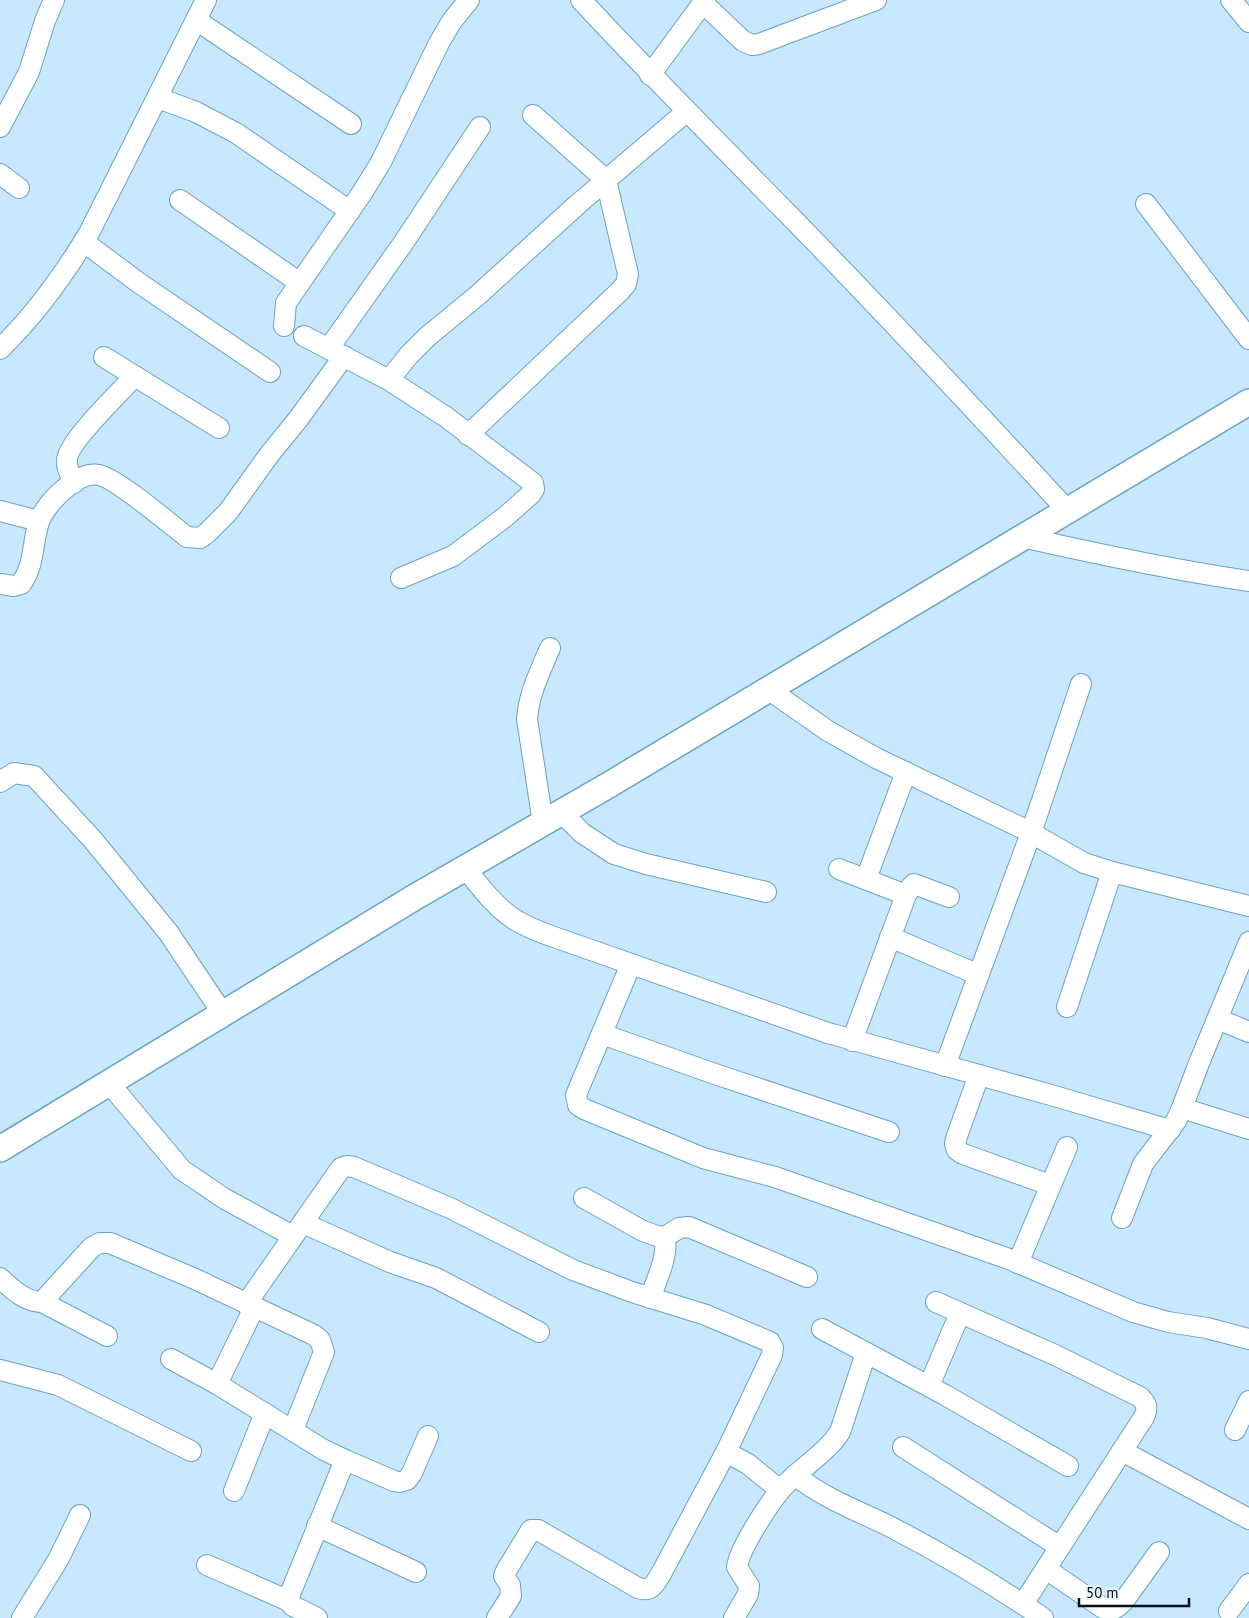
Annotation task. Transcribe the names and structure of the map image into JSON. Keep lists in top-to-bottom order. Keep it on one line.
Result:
{"scale_bar":"50 m"}
